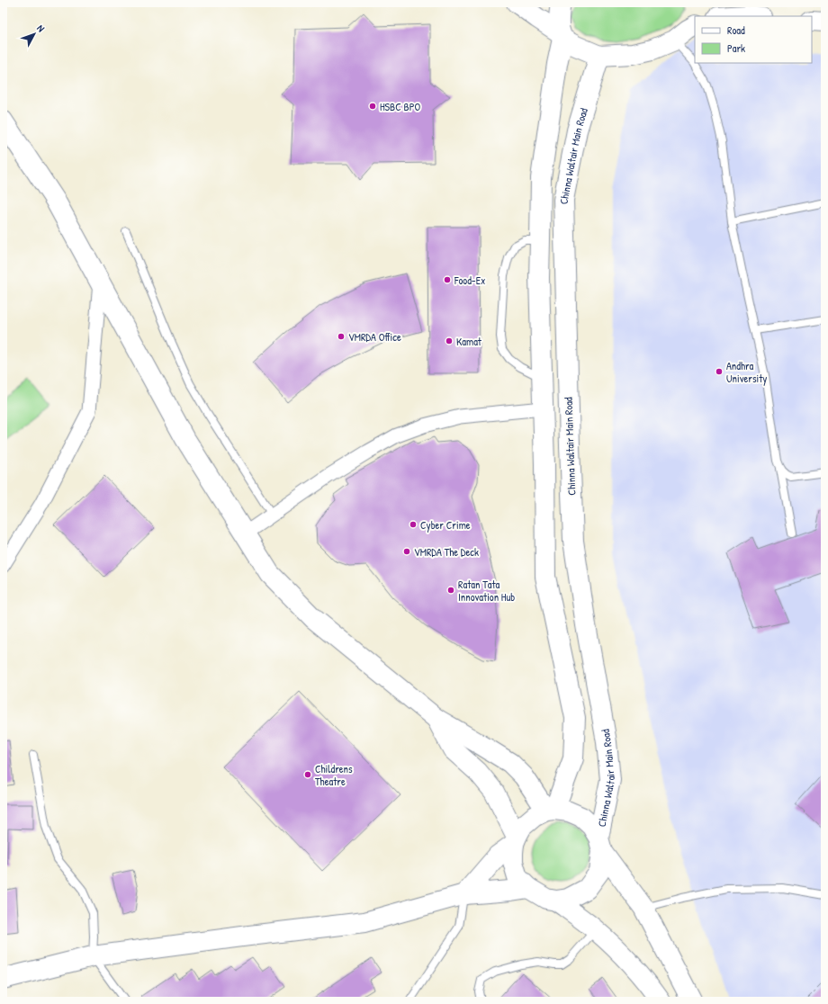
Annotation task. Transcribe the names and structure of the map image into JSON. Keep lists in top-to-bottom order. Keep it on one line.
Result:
{"streets":{"street":["Chinna Waltair Main Road"]},"places":["HSBC BPO","Food-Ex","VMRDA Office","Kamat","Andhra University","Cyber Crime","VMRDA The Deck","Ratan Tata Innovation Hub","Childrens Theatre"],"legend":["Road","Park"],"north":"top right"}
